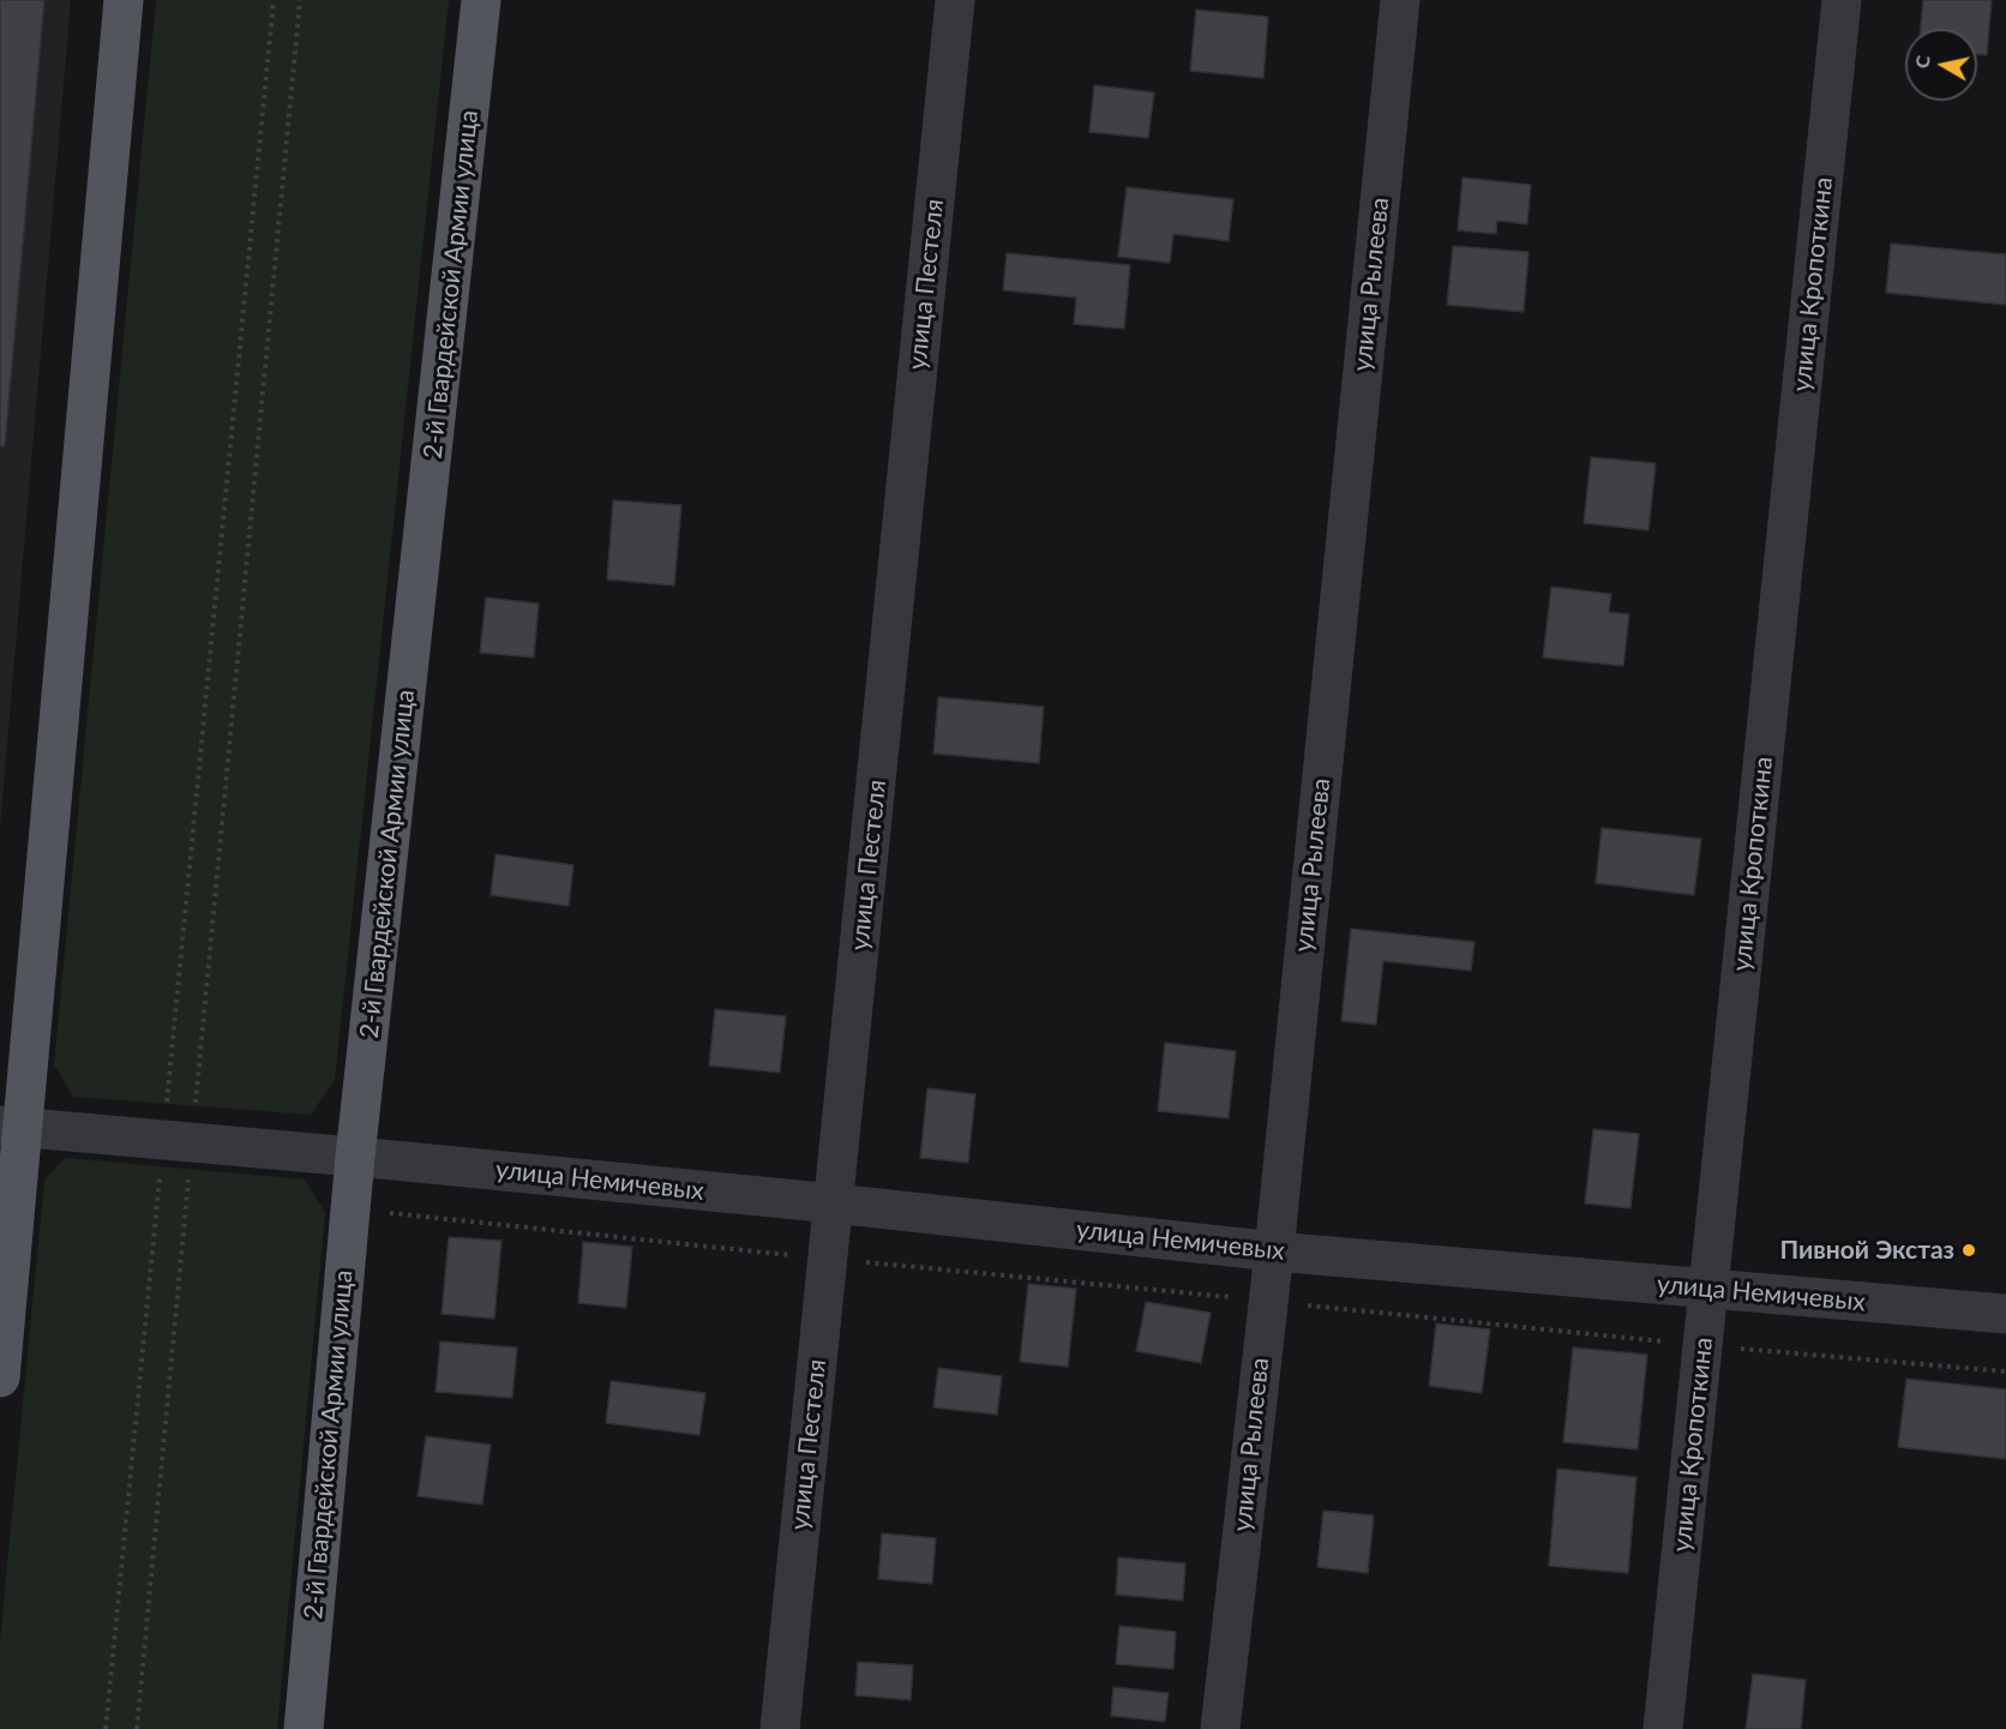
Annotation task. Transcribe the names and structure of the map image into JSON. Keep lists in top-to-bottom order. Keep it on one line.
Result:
{"streets":{"main road":["2-й Гвардейской Армии улица"],"street":["улица Пестеля","улица Рылеева","улица Кропоткина","улица Немичевых"]},"crossings":[["2-й Гвардейской Армии улица","улица Немичевых"],["улица Пестеля","улица Немичевых"],["улица Рылеева","улица Немичевых"],["улица Кропоткина","улица Немичевых"]],"places":["Пивной Экстаз"],"north":"left"}
